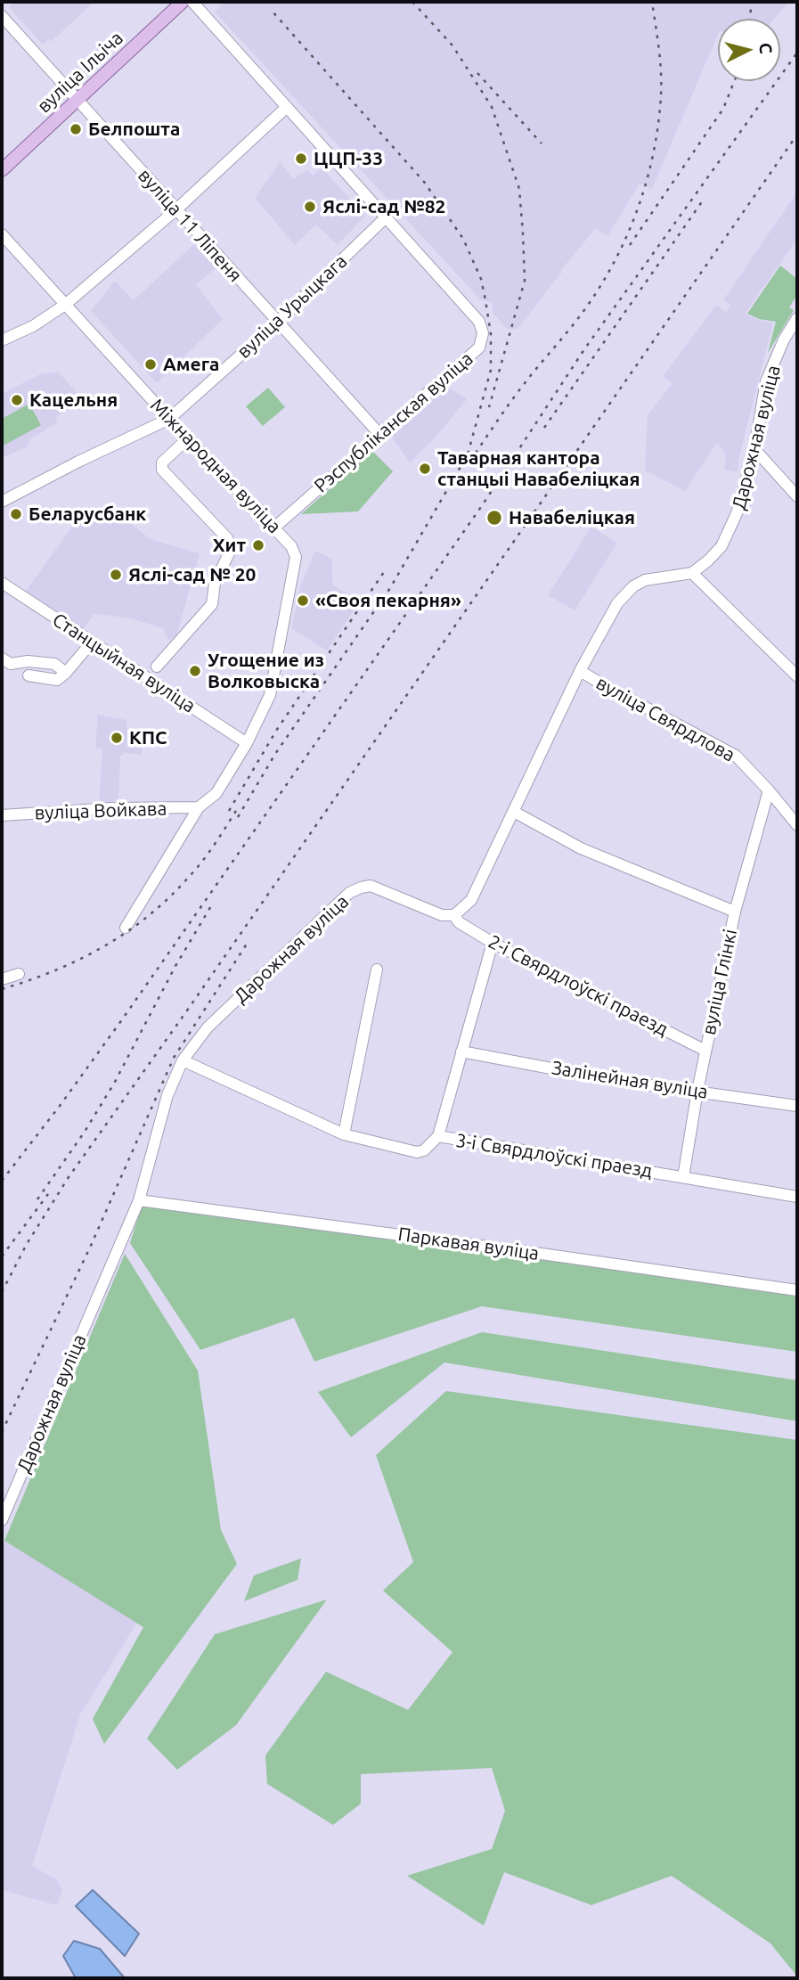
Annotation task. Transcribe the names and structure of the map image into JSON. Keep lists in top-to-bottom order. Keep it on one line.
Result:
{"streets":{"main road":["вуліца Ільіча"],"street":["вуліца 11 Ліпеня","вуліца Урыцкага","Рэспубліканская вуліца","Дарожная вуліца","Міжнародная вуліца","Станцыйная вуліца","вуліца Свярдлова","вуліца Войкава","вуліца Глінкі","2-і Свярдлоўскі праезд","Залінейная вуліца","3-і Свярдлоўскі праезд","Паркавая вуліца"]},"crossings":[["вуліца Ільіча","вуліца 11 Ліпеня"],["вуліца 11 Ліпеня","вуліца Урыцкага"],["вуліца 11 Ліпеня","Рэспубліканская вуліца"],["вуліца Урыцкага","Рэспубліканская вуліца"],["вуліца Урыцкага","Міжнародная вуліца"],["Рэспубліканская вуліца","Міжнародная вуліца"],["Дарожная вуліца","2-і Свярдлоўскі праезд"],["Дарожная вуліца","3-і Свярдлоўскі праезд"],["Дарожная вуліца","Паркавая вуліца"],["Міжнародная вуліца","Станцыйная вуліца"],["Міжнародная вуліца","вуліца Войкава"],["вуліца Свярдлова","вуліца Глінкі"],["вуліца Глінкі","2-і Свярдлоўскі праезд"],["вуліца Глінкі","Залінейная вуліца"],["вуліца Глінкі","3-і Свярдлоўскі праезд"]],"places":["Белпошта","ЦЦП-33","Яслі-сад №82","Амега","Кацельня","Таварная кантора станцыі Навабеліцкая","Беларусбанк","Навабеліцкая","Хит","Яслі-сад № 20","«Своя пекарня»","Угощение из Волковыска","КПС"],"north":"right"}
